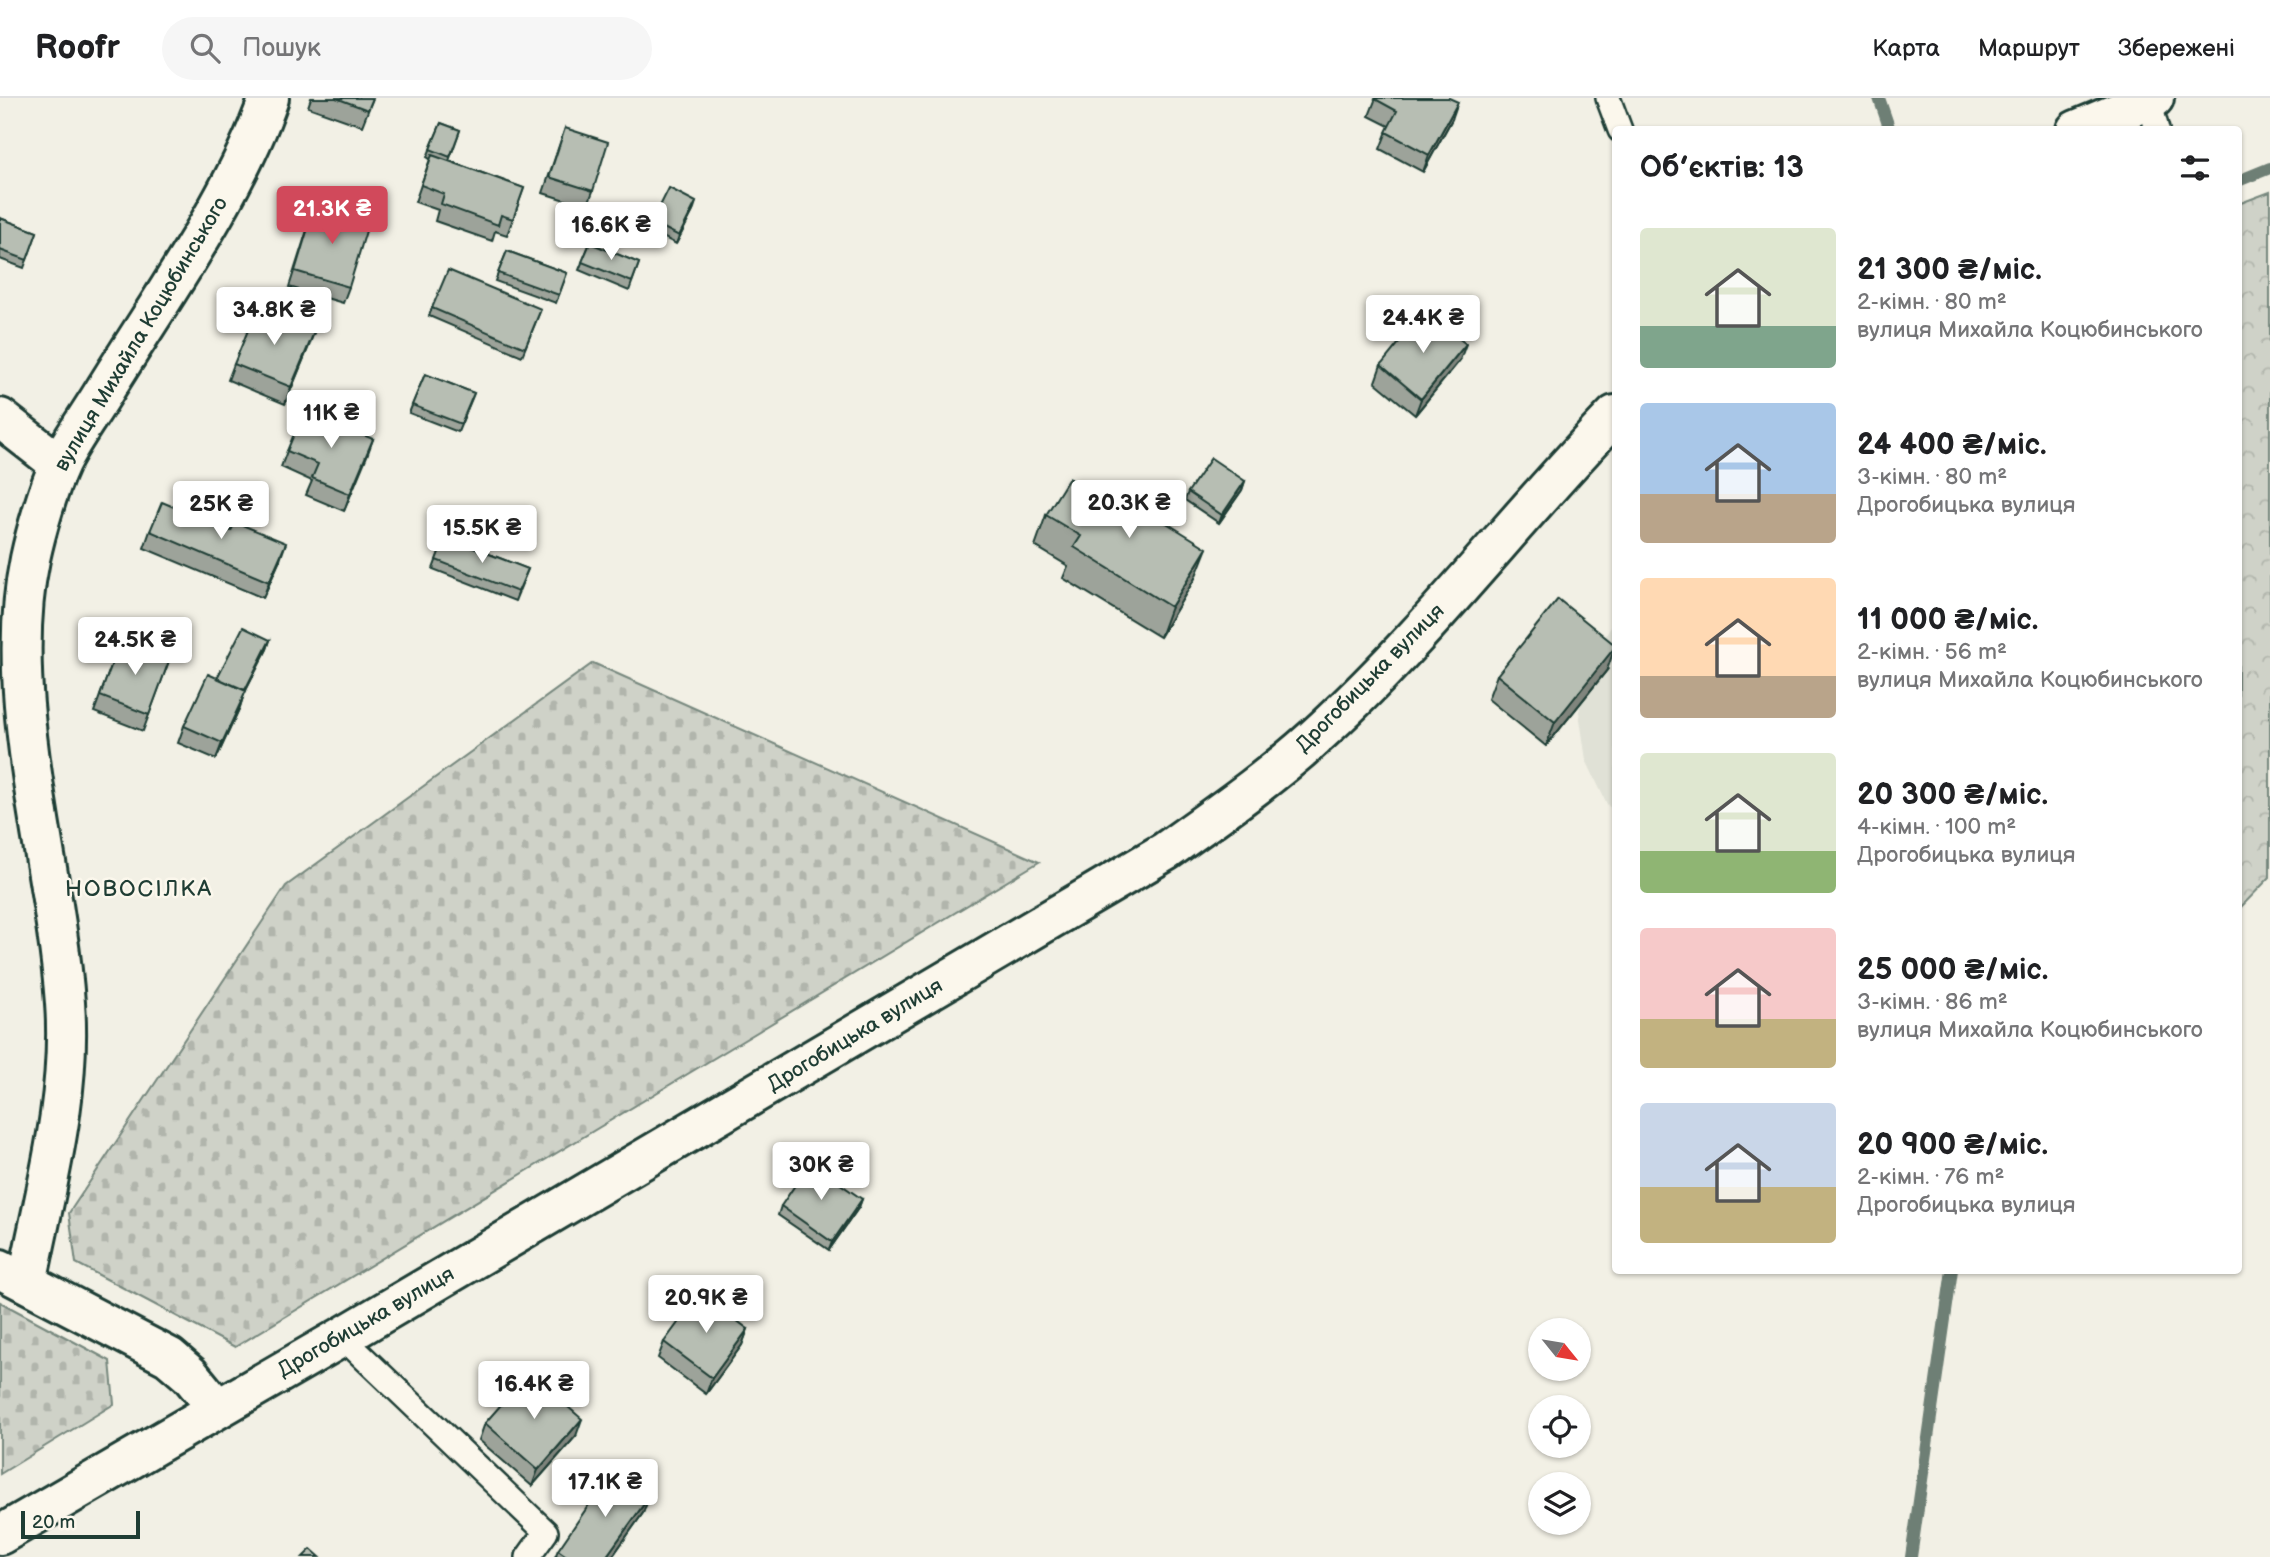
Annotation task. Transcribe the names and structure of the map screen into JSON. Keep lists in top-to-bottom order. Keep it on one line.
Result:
{"streets":{"main road":["вулиця Михайла Коцюбинського","Дрогобицька вулиця"]},"districts":["НОВОСІЛКА"],"scale_bar":"20 m","north":"bottom right","page":{"header":"Roofr","search":"Пошук","nav":["Карта","Маршрут","Збережені"],"heading":"Об’єктів: 13","price":["21.3K ₴","16.6K ₴","34.8K ₴","24.4K ₴","11K ₴","20.3K ₴","25K ₴","15.5K ₴","24.5K ₴","30K ₴","20.9K ₴","16.4K ₴","17.1K ₴"],"list":[{"name":"21 300 ₴/міс.","note":"2-кімн. · 80 m² · вулиця Михайла Коцюбинського"},{"name":"24 400 ₴/міс.","note":"3-кімн. · 80 m² · Дрогобицька вулиця"},{"name":"11 000 ₴/міс.","note":"2-кімн. · 56 m² · вулиця Михайла Коцюбинського"},{"name":"20 300 ₴/міс.","note":"4-кімн. · 100 m² · Дрогобицька вулиця"},{"name":"25 000 ₴/міс.","note":"3-кімн. · 86 m² · вулиця Михайла Коцюбинського"},{"name":"20 900 ₴/міс.","note":"2-кімн. · 76 m² · Дрогобицька вулиця"}],"scale":"20 m"}}
